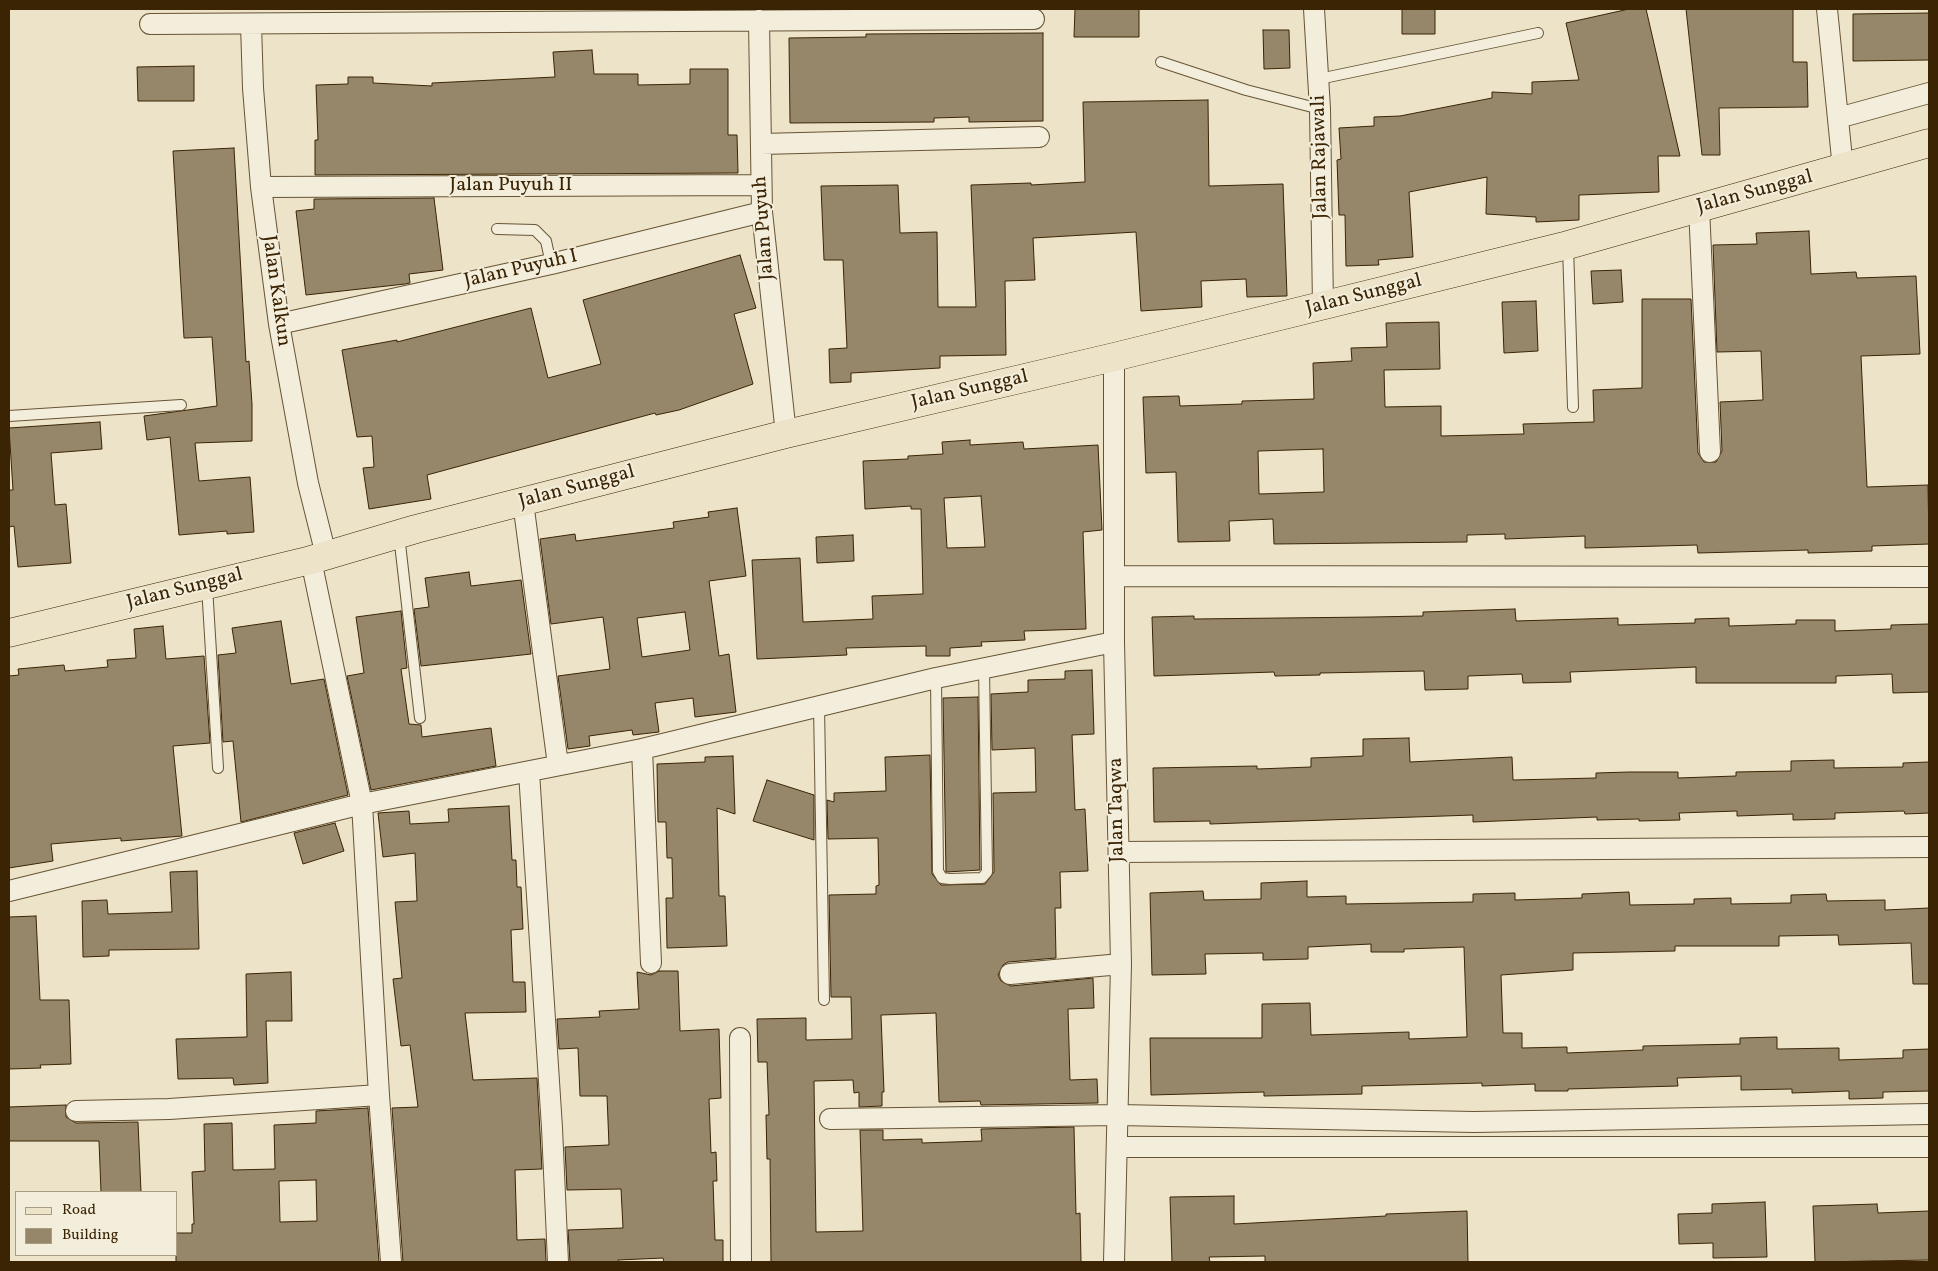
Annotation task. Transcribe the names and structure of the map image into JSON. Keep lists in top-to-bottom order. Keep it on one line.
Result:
{"streets":{"main road":["Jalan Sunggal"],"street":["Jalan Rajawali","Jalan Puyuh II","Jalan Puyuh","Jalan Puyuh I","Jalan Kalkun","Jalan Taqwa"]},"crossings":[["Jalan Rajawali","Jalan Sunggal"],["Jalan Puyuh II","Jalan Puyuh"],["Jalan Puyuh II","Jalan Kalkun"],["Jalan Sunggal","Jalan Puyuh"],["Jalan Sunggal","Jalan Kalkun"],["Jalan Sunggal","Jalan Taqwa"],["Jalan Puyuh","Jalan Puyuh I"],["Jalan Puyuh I","Jalan Kalkun"]],"legend":["Road","Building"]}
